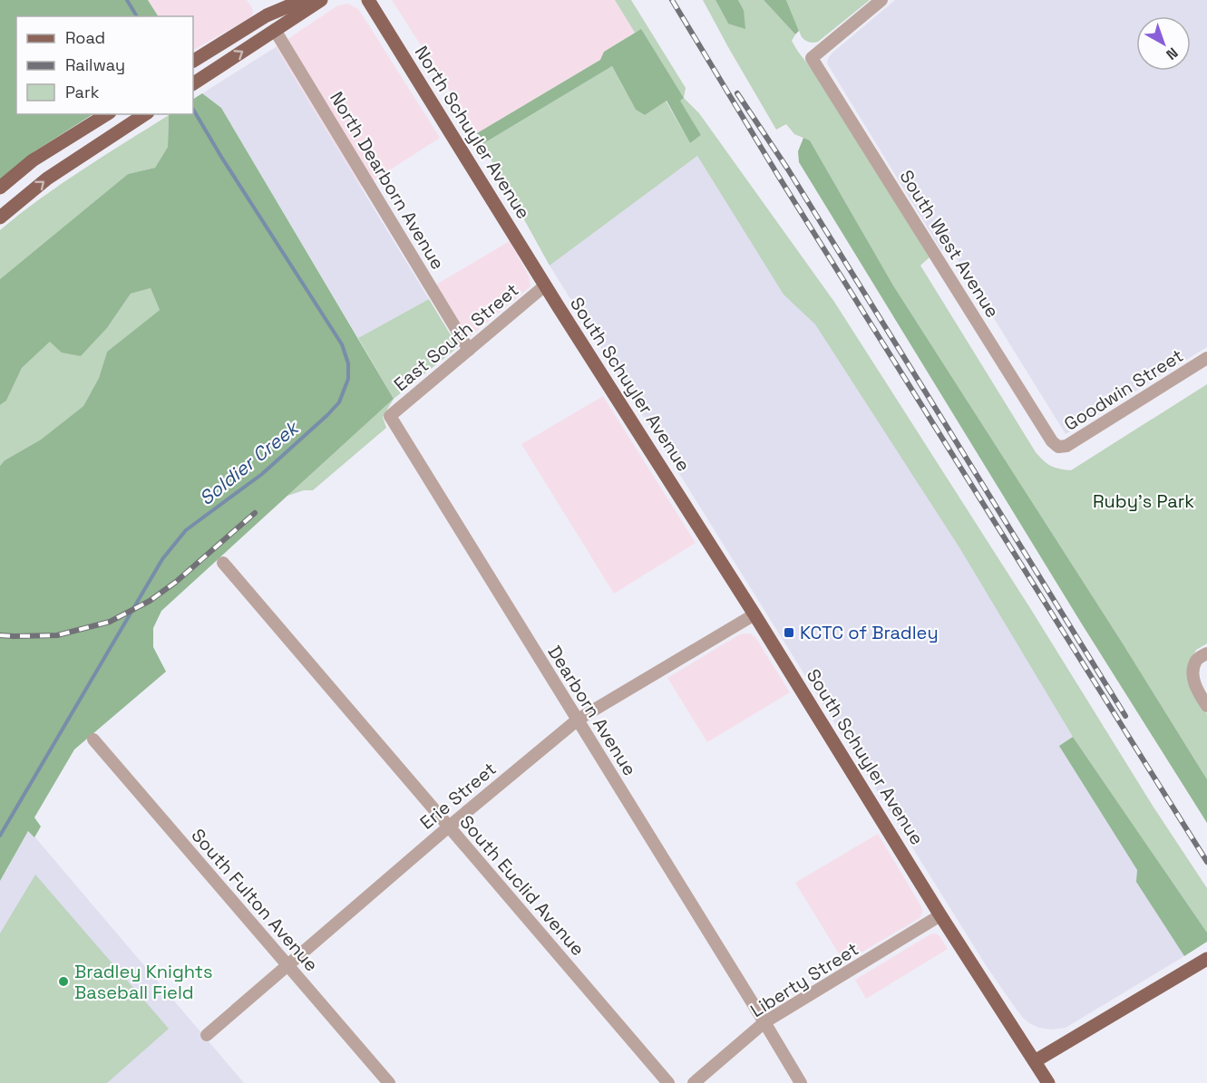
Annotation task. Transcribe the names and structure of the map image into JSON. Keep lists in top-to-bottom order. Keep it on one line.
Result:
{"streets":{"main road":["North Schuyler Avenue","South Schuyler Avenue"],"street":["North Dearborn Avenue","South West Avenue","East South Street","Goodwin Street","Dearborn Avenue","Erie Street","South Euclid Avenue","South Fulton Avenue","Liberty Street"]},"crossings":[["North Schuyler Avenue","East South Street"],["North Schuyler Avenue","South Schuyler Avenue"],["North Dearborn Avenue","East South Street"],["South West Avenue","Goodwin Street"],["East South Street","South Schuyler Avenue"],["East South Street","Dearborn Avenue"],["South Schuyler Avenue","Erie Street"],["South Schuyler Avenue","Liberty Street"],["Dearborn Avenue","Erie Street"],["Dearborn Avenue","Liberty Street"],["Erie Street","South Euclid Avenue"],["Erie Street","South Fulton Avenue"]],"water":["Soldier Creek"],"parks":["Ruby's Park"],"places":{"transit":["KCTC of Bradley"],"other":["Bradley Knights Baseball Field"]},"legend":["Road","Railway","Park"],"north":"bottom right"}
